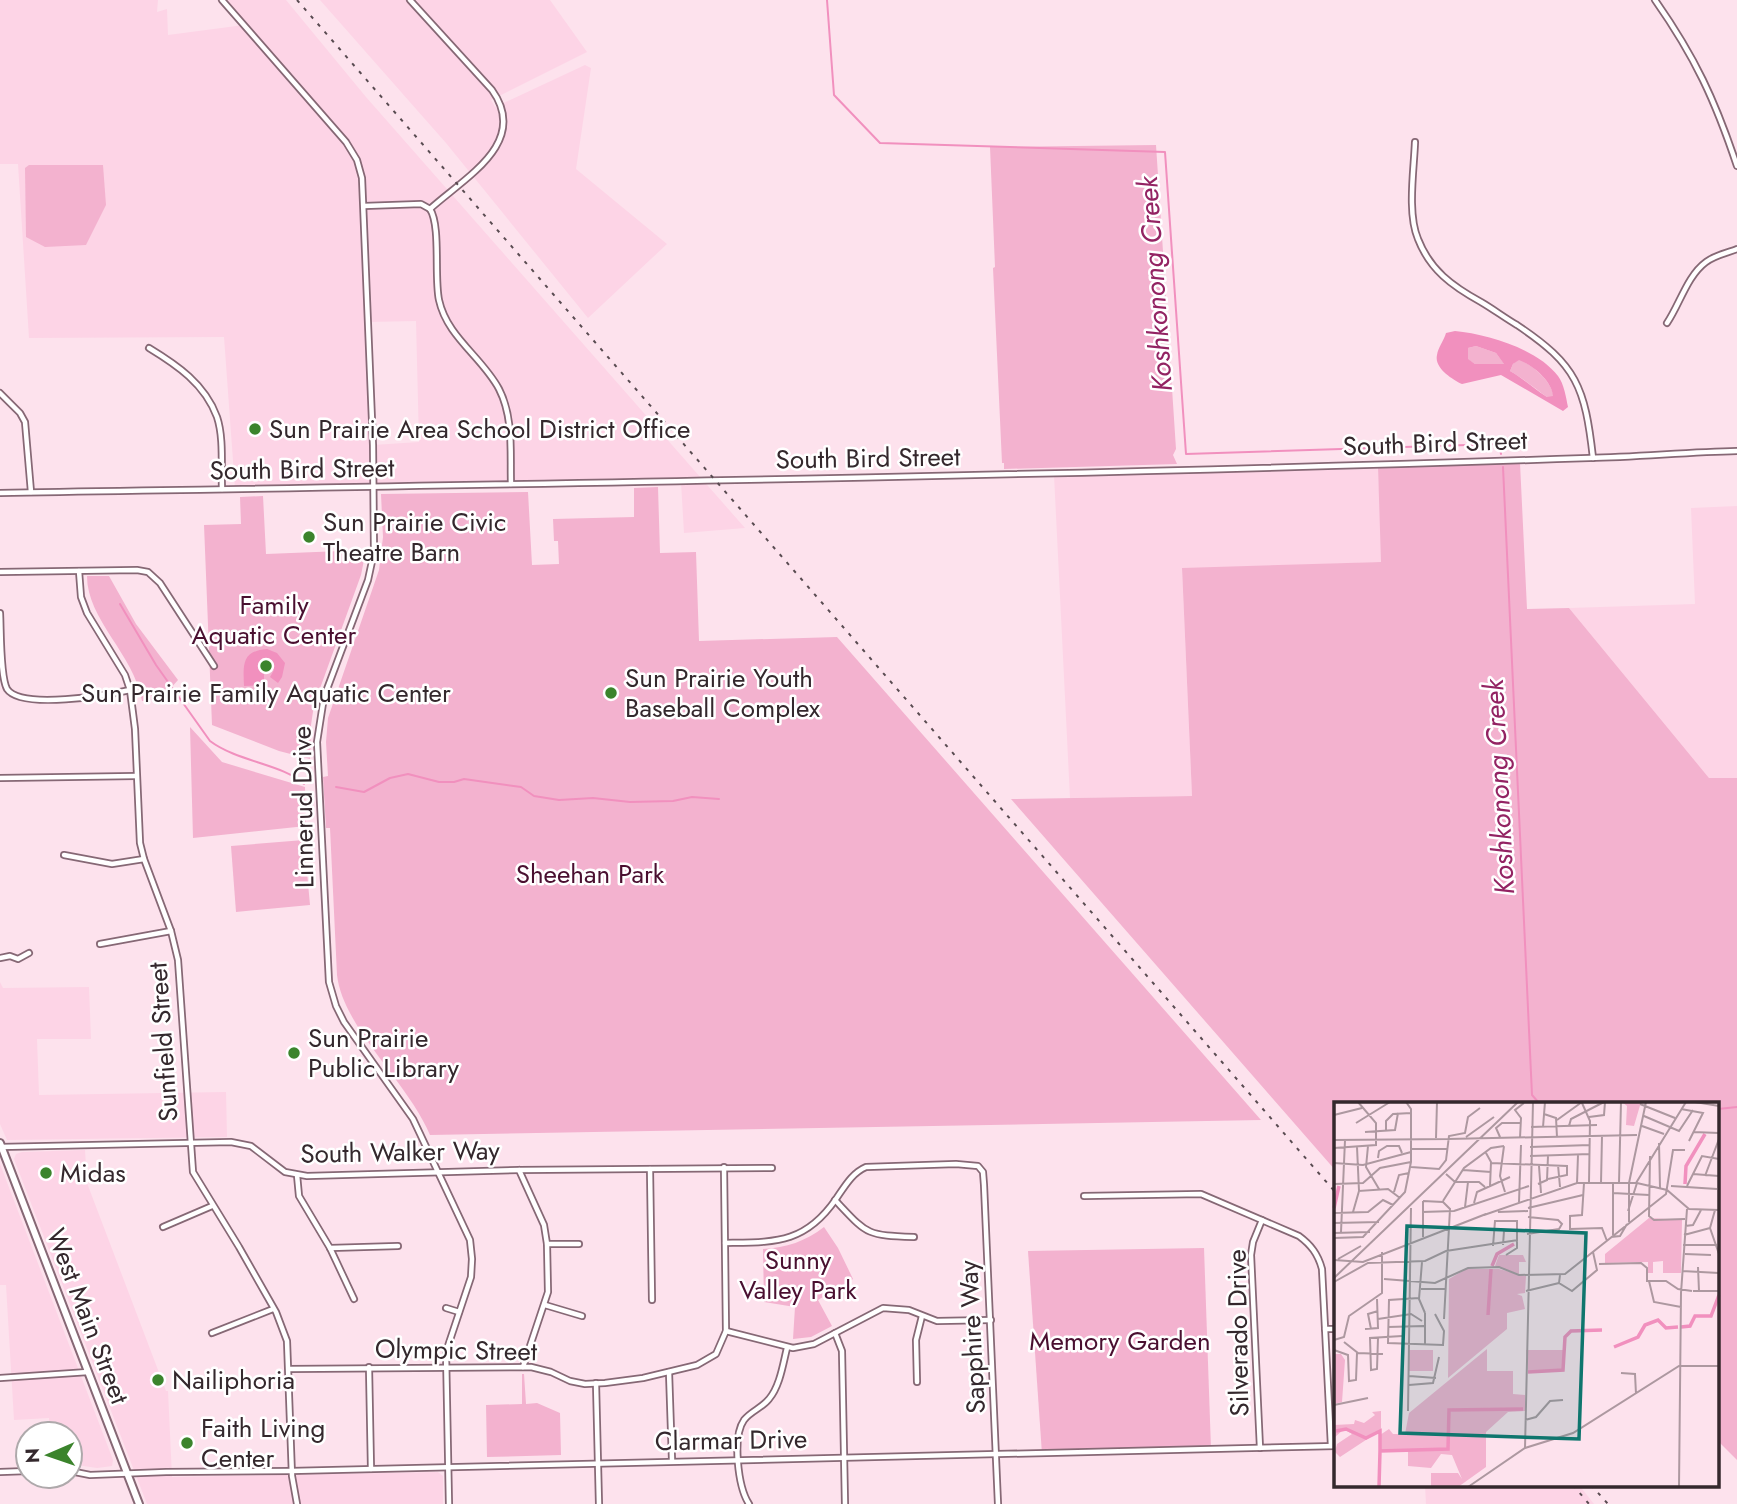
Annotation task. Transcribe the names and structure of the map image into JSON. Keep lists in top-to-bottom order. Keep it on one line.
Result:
{"streets":{"main road":["West Main Street"],"street":["South Bird Street","Linnerud Drive","Sunfield Street","South Walker Way","Silverado Drive","Sapphire Way","Olympic Street","Clarmar Drive"]},"crossings":[["South Bird Street","Linnerud Drive"],["Linnerud Drive","South Walker Way"],["Linnerud Drive","Olympic Street"],["Linnerud Drive","Clarmar Drive"],["Sunfield Street","South Walker Way"],["Sunfield Street","Olympic Street"],["Sunfield Street","Clarmar Drive"],["South Walker Way","West Main Street"],["West Main Street","Clarmar Drive"],["Silverado Drive","Clarmar Drive"],["Sapphire Way","Clarmar Drive"]],"water":["Koshkonong Creek"],"parks":["Family Aquatic Center","Sheehan Park","Sunny Valley Park","Memory Garden"],"places":["Sun Prairie Area School District Office","Sun Prairie Civic Theatre Barn","Sun Prairie Family Aquatic Center","Sun Prairie Youth Baseball Complex","Sun Prairie Public Library","Midas","Nailiphoria","Faith Living Center"],"north":"left"}
